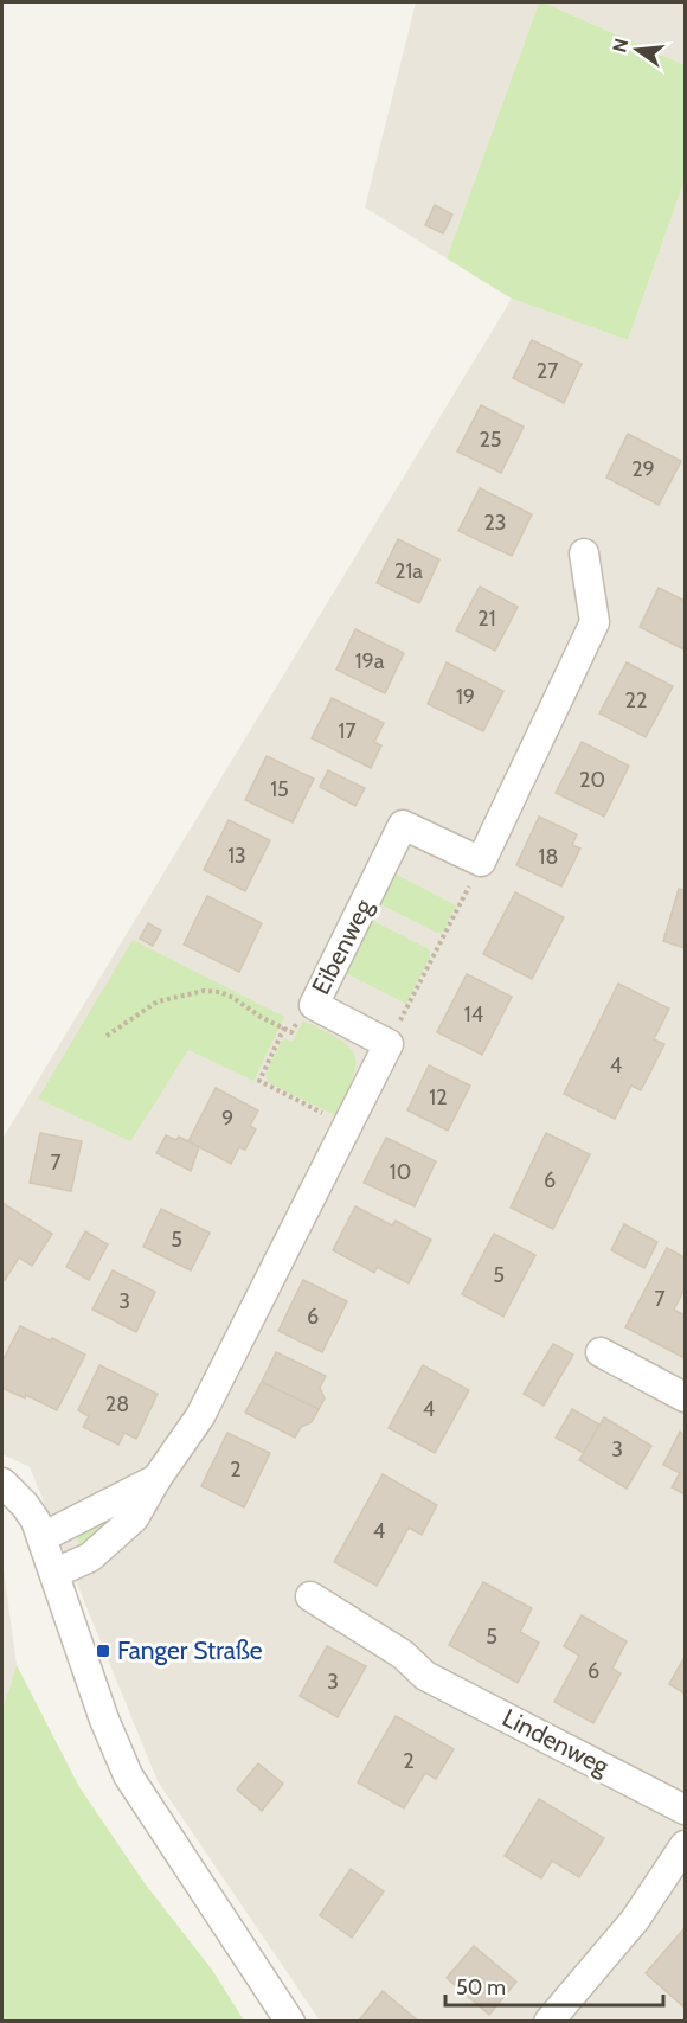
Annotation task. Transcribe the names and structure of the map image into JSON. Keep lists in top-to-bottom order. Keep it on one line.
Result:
{"streets":{"street":["Eibenweg","Lindenweg"]},"places":{"transit":["Fanger Straße"]},"house_numbers":["27","25","29","23","21a","21","19a","19","22","17","20","15","13","18","14","4","12","9","7","10","6","5","5","7","3","6","28","4","3","2","4","5","6","3","2"],"scale_bar":"50 m","north":"left"}
